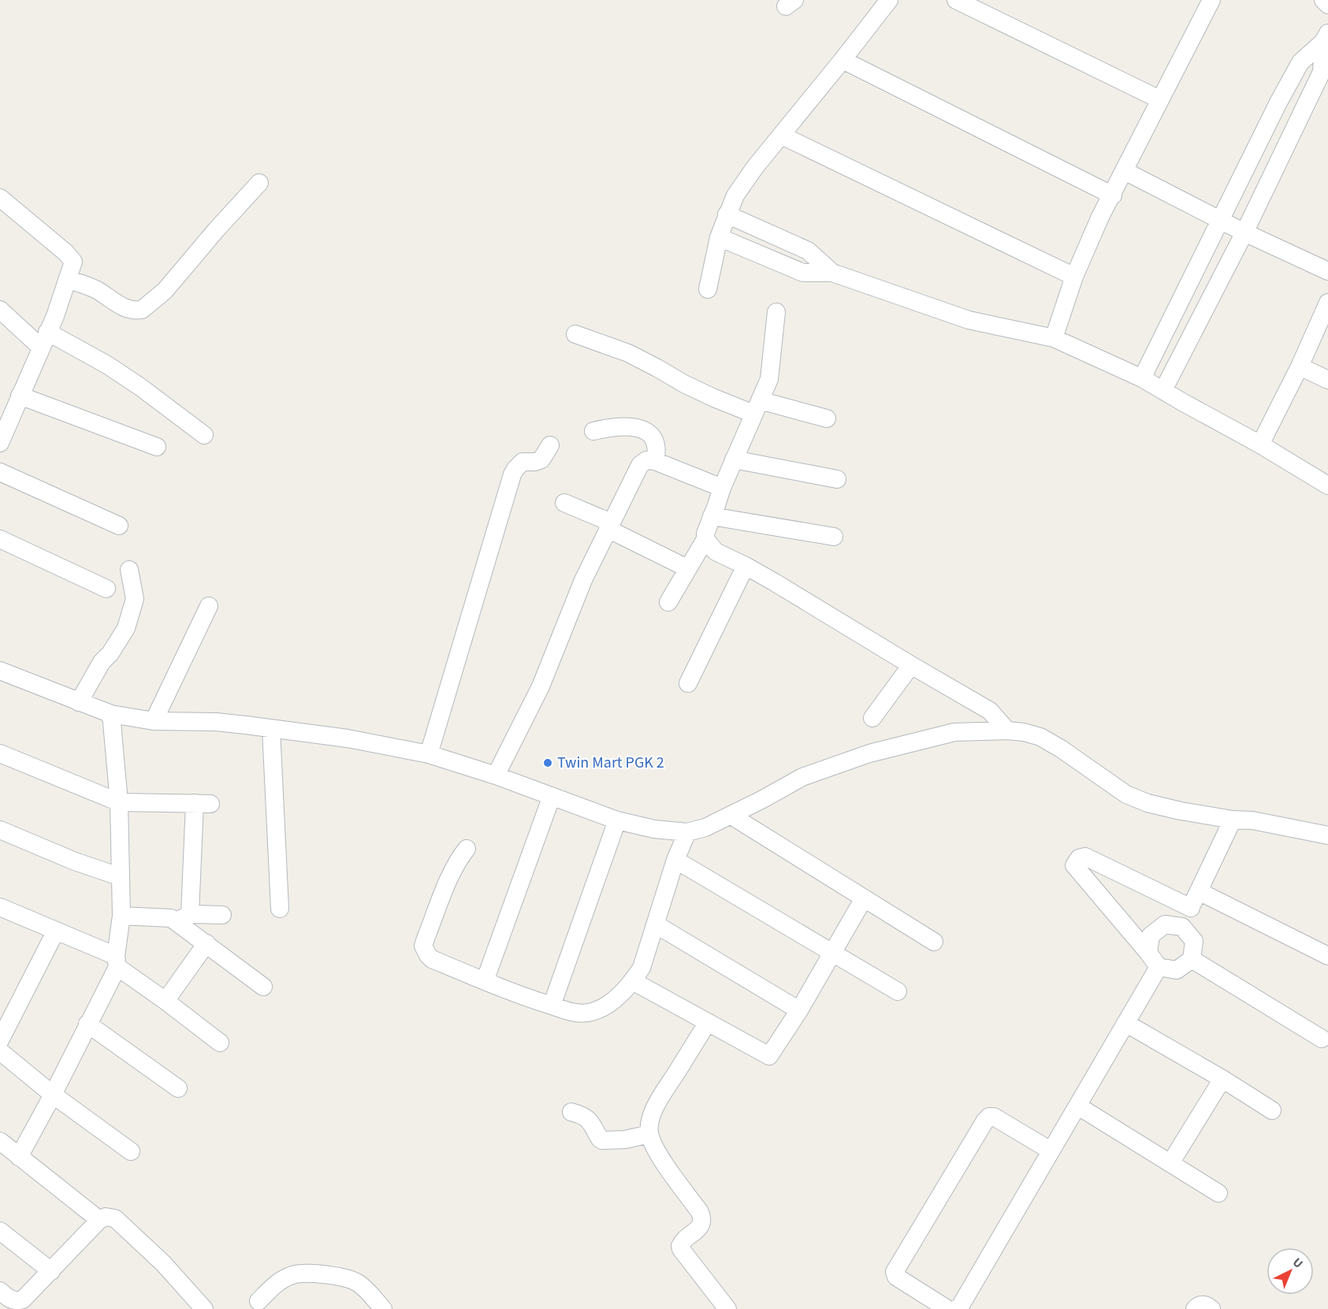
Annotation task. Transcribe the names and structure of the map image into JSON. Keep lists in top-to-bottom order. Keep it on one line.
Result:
{"places":["Twin Mart PGK 2"],"north":"top right"}
